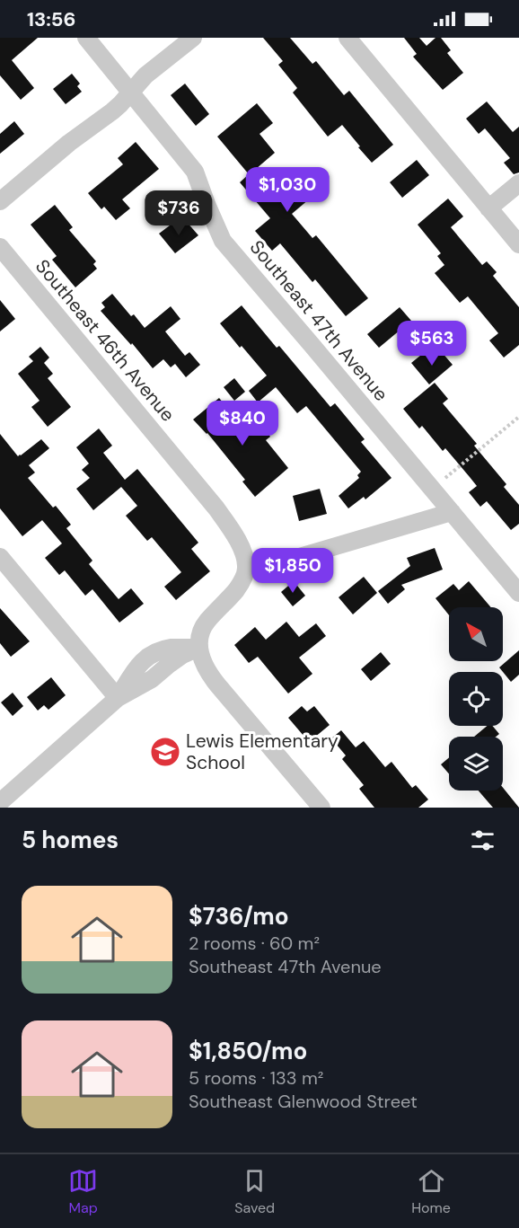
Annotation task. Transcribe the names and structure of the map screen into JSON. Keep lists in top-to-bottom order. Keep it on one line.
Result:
{"streets":{"street":["Southeast 47th Avenue","Southeast 46th Avenue"]},"places":{"school or university":["Lewis Elementary School"]},"north":"top left","page":{"status":"13:56","price":["$1,030","$736","$563","$840","$1,850"],"heading":"5 homes","list":[{"name":"$736/mo","note":"2 rooms · 60 m² · Southeast 47th Avenue"},{"name":"$1,850/mo","note":"5 rooms · 133 m² · Southeast Glenwood Street"}],"tabs":["Map","Saved","Home"]}}
